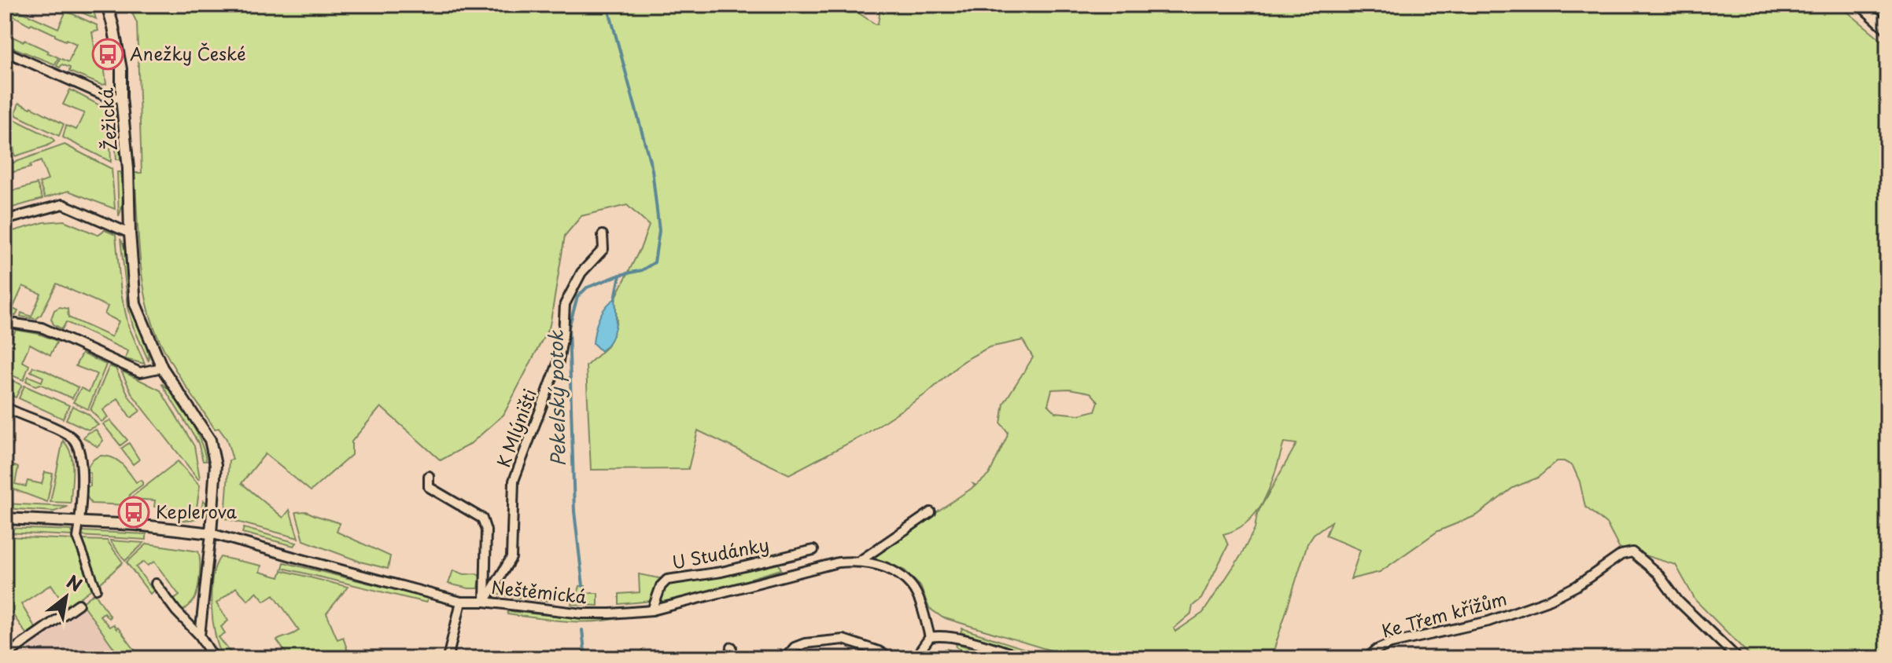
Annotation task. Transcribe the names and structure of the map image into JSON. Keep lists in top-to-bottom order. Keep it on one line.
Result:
{"streets":{"street":["Žežická","K Mlýništi","U Studánky","Neštěmická","Ke Třem křížům"]},"crossings":[["Žežická","Neštěmická"],["K Mlýništi","Neštěmická"],["U Studánky","Neštěmická"]],"water":["Pekelský potok"],"places":{"bus stop":["Anežky České","Keplerova"]},"north":"top right"}
